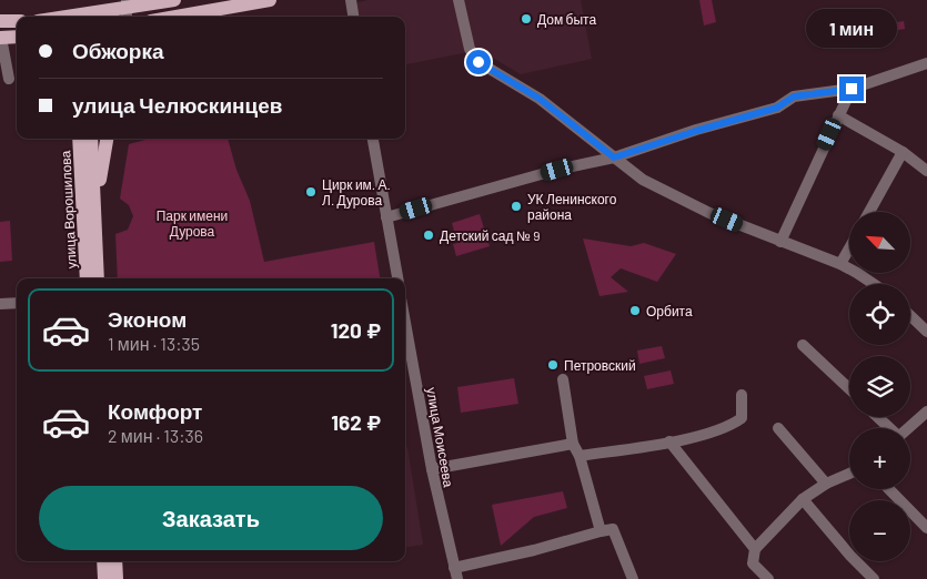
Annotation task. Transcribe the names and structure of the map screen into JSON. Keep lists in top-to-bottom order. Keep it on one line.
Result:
{"streets":{"main road":["улица Ворошилова"],"street":["улица Моисеева"]},"parks":["Парк имени Дурова"],"places":["Дом быта","Цирк им. А. Л. Дурова","УК Ленинского района","Детский сад № 9","Орбита","Петровский"],"north":"top left","page":{"bubble":"1 мин","banner":["Обжорка","улица Челюскинцев"],"map_buttons":["+","−"],"list":[{"name":"Эконом","note":"1 мин · 13:35","value":"120 ₽"},{"name":"Комфорт","note":"2 мин · 13:36","value":"162 ₽"}],"buttons":"Заказать"}}
